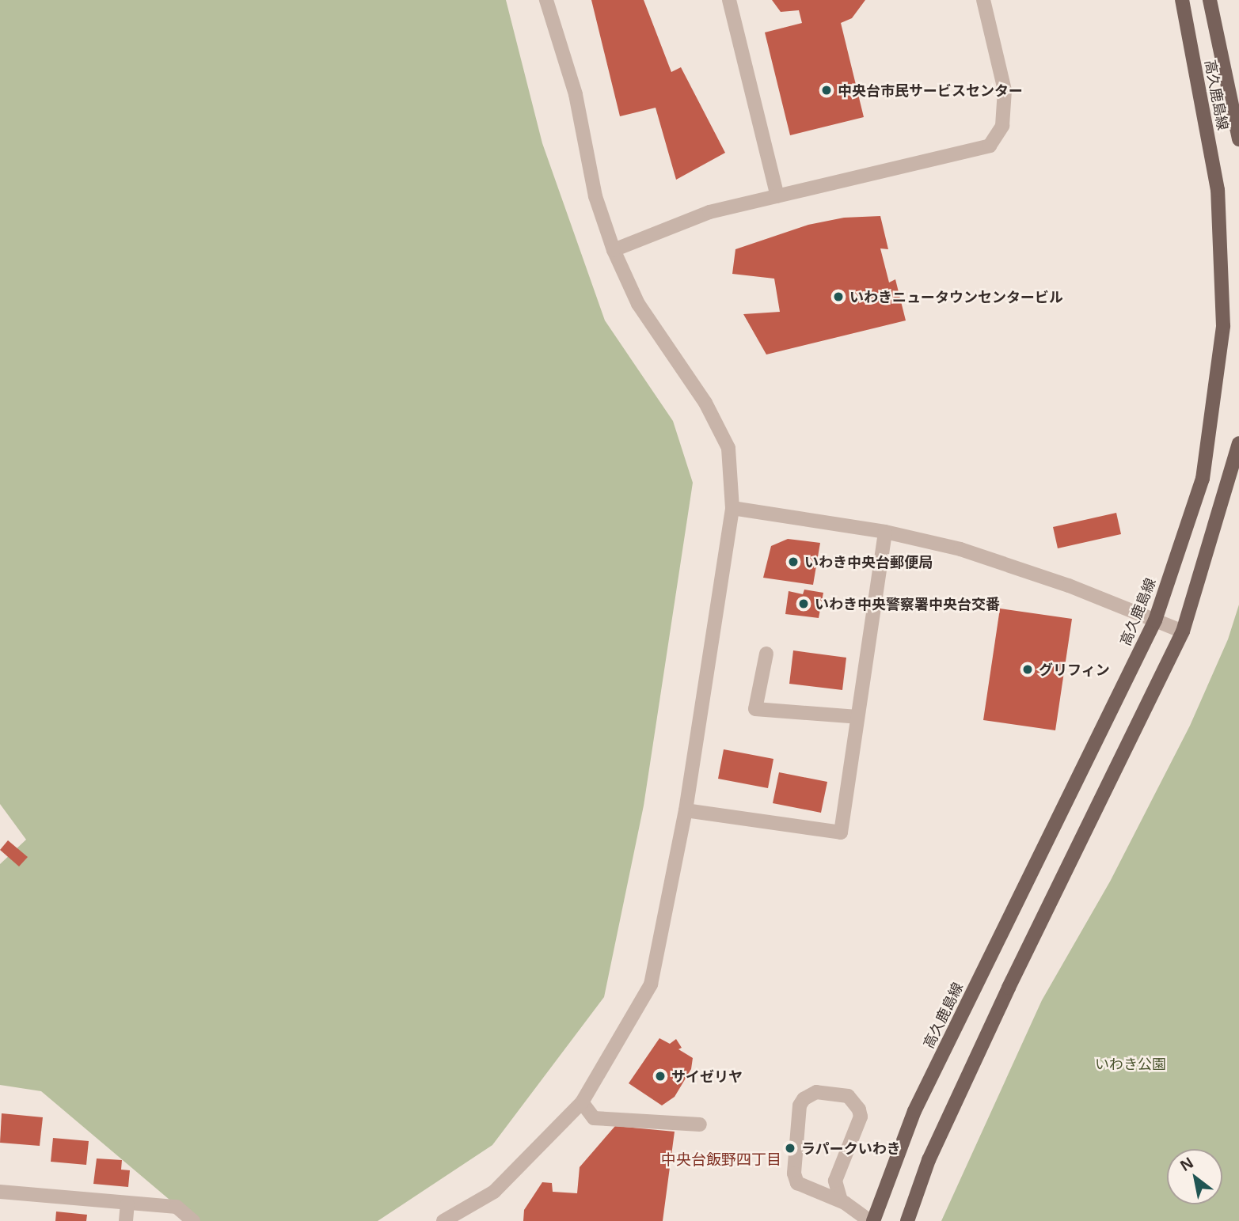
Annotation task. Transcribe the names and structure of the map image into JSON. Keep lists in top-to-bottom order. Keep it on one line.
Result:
{"streets":{"main road":["高久鹿島線"]},"districts":["中央台飯野四丁目"],"parks":["いわき公園"],"places":["中央台市民サービスセンター","いわきニュータウンセンタービル","いわき中央台郵便局","いわき中央警察署中央台交番","グリフィン","サイゼリヤ","ラパークいわき"],"north":"top left"}
